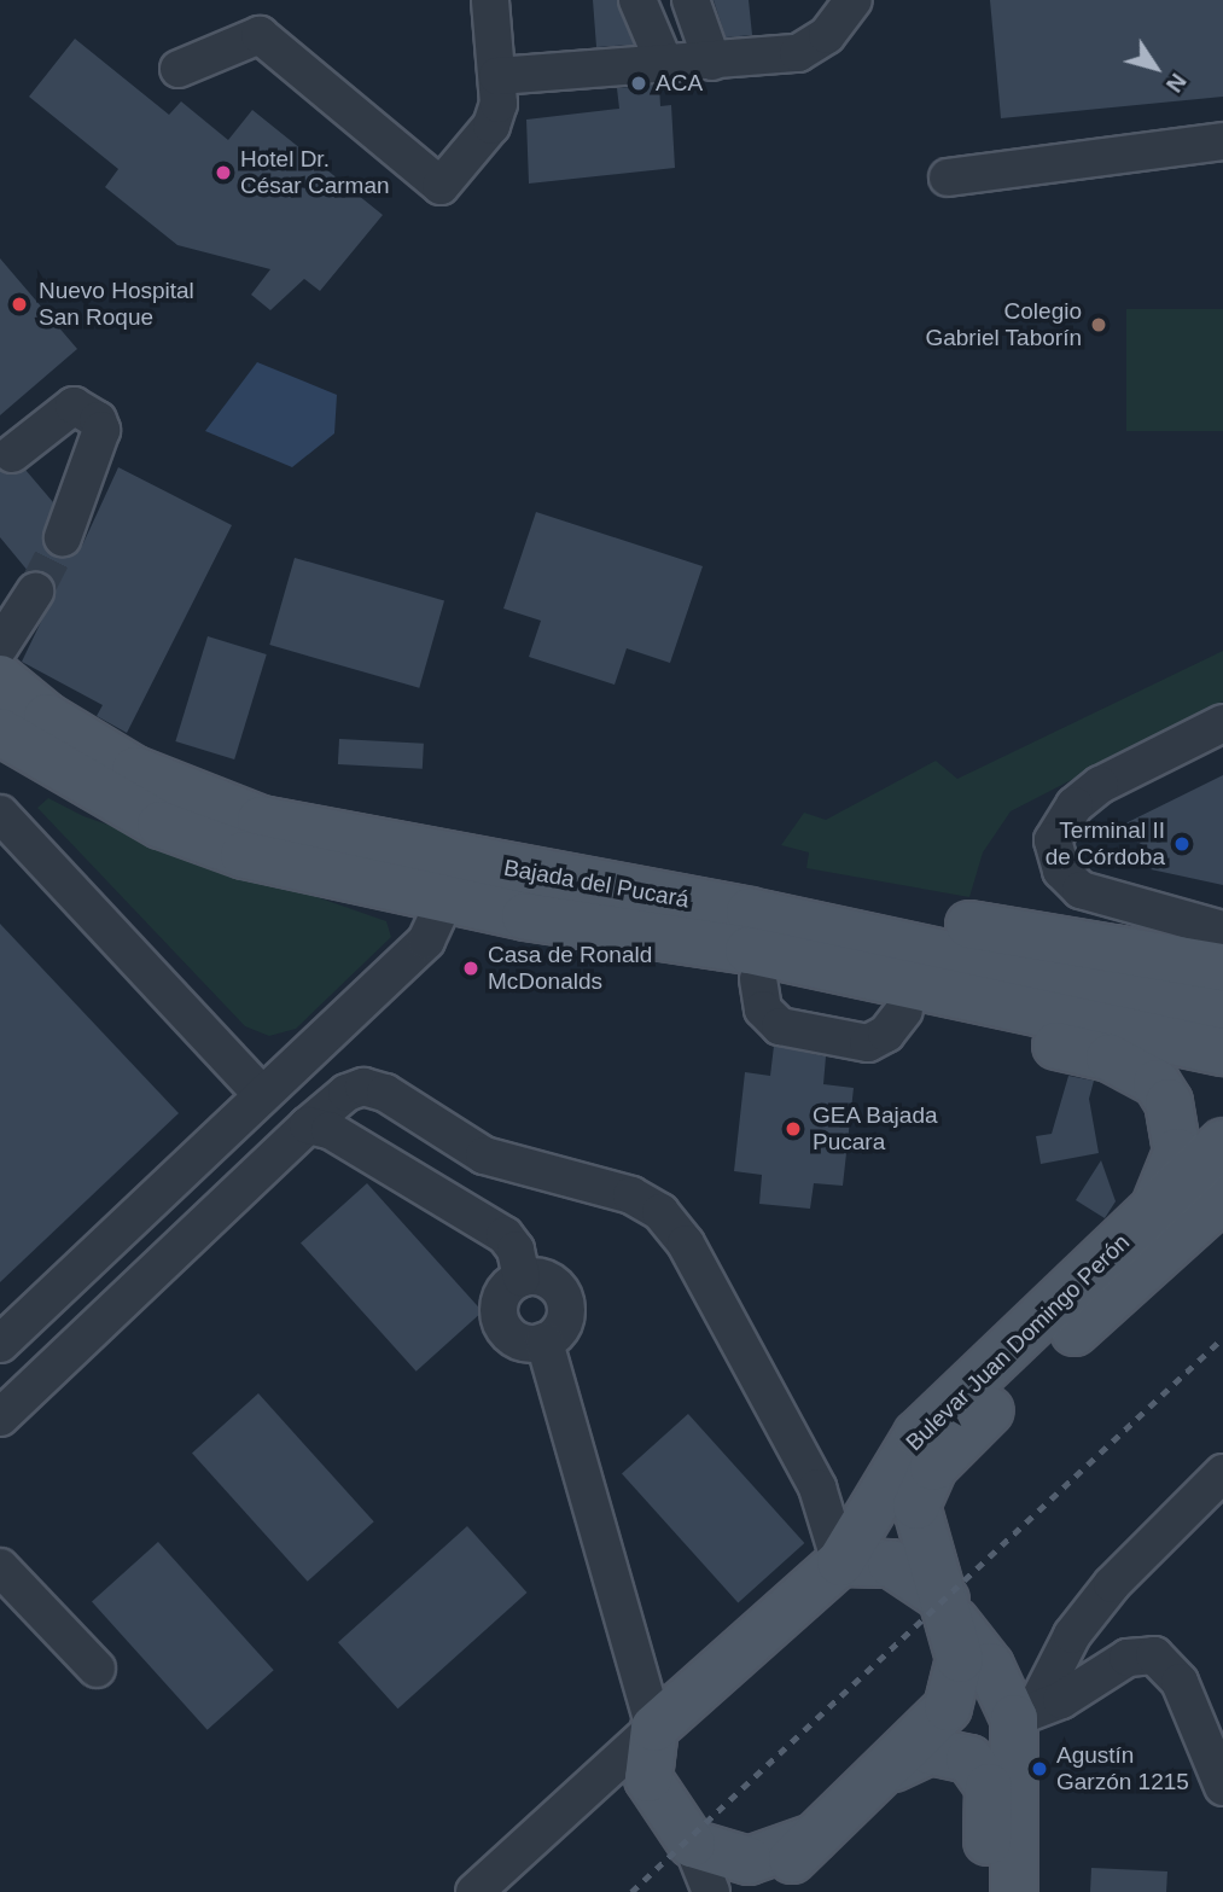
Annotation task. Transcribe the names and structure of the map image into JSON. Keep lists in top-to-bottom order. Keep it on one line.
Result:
{"streets":{"main road":["Bajada del Pucará","Bulevar Juan Domingo Perón"]},"places":["ACA","Hotel Dr. César Carman","Nuevo Hospital San Roque","Colegio Gabriel Taborín","Terminal II de Córdoba","Casa de Ronald McDonalds","GEA Bajada Pucara","Agustín Garzón 1215"],"north":"bottom right"}
